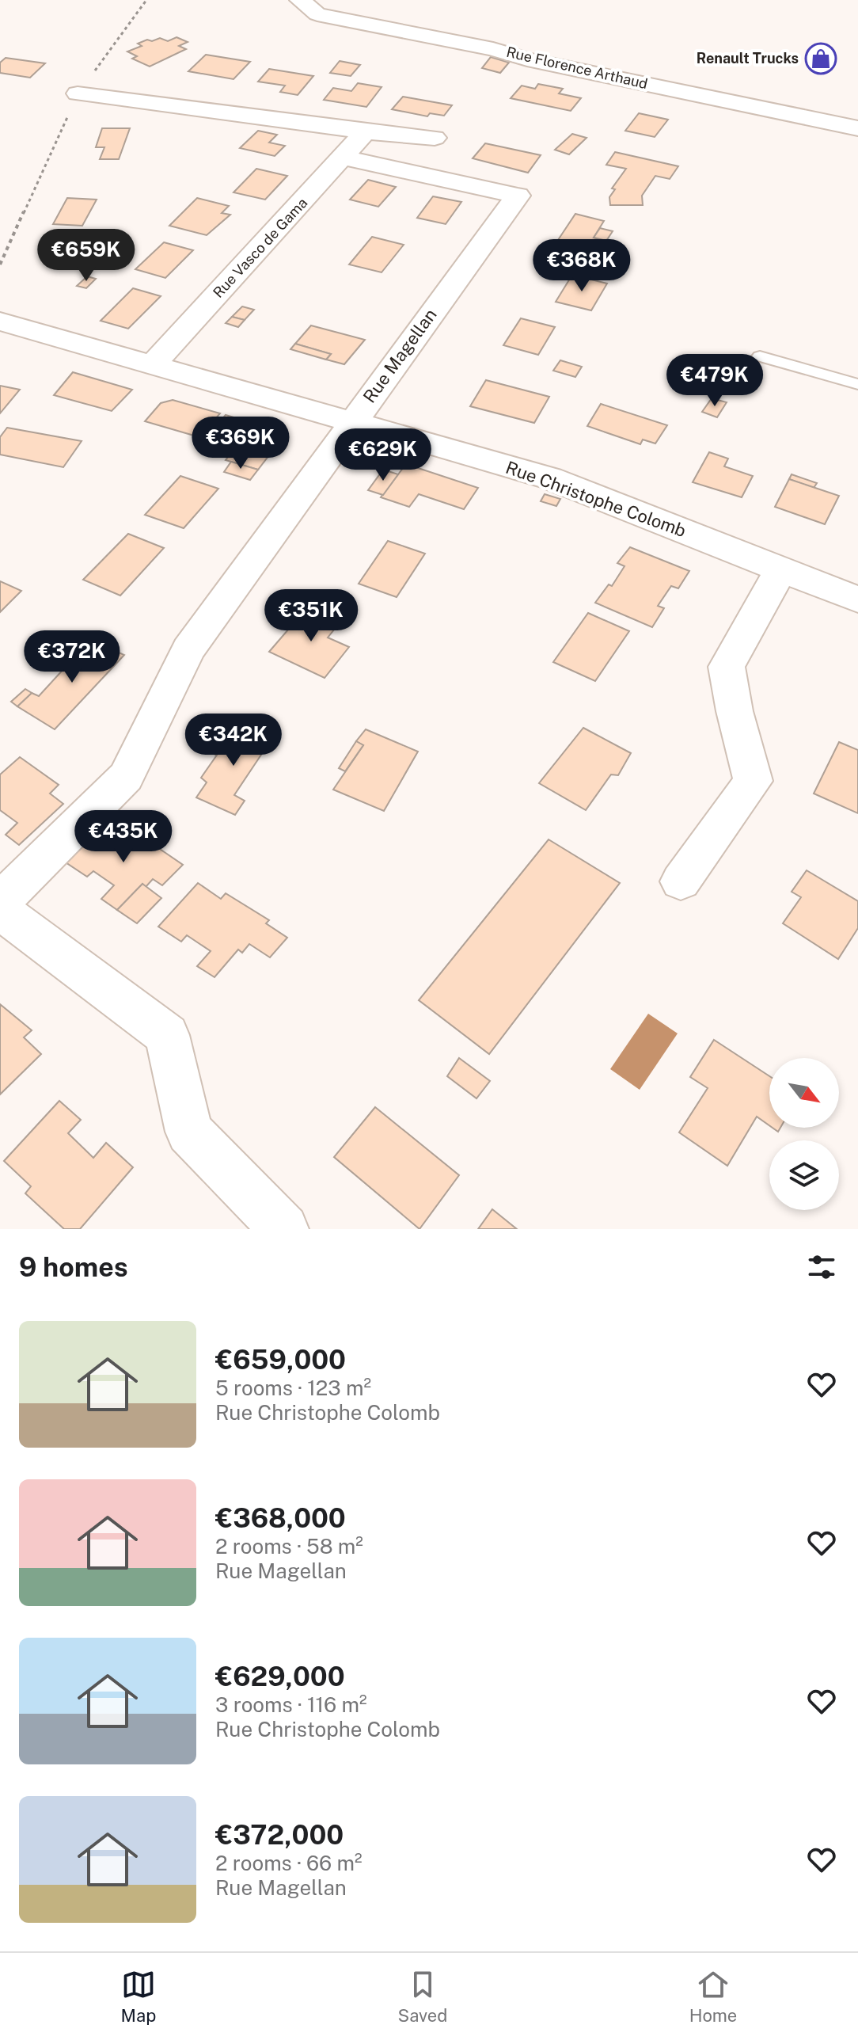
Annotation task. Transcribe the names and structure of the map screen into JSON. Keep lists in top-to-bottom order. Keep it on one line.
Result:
{"streets":{"street":["Rue Florence Arthaud","Rue Vasco de Gama","Rue Magellan","Rue Christophe Colomb"]},"crossings":[["Rue Vasco de Gama","Rue Magellan"],["Rue Vasco de Gama","Rue Christophe Colomb"],["Rue Magellan","Rue Christophe Colomb"]],"places":{"shop":["Renault Trucks"]},"north":"bottom right","page":{"price":["€659K","€368K","€479K","€369K","€629K","€351K","€372K","€342K","€435K"],"heading":"9 homes","list":[{"name":"€659,000","note":"5 rooms · 123 m² · Rue Christophe Colomb"},{"name":"€368,000","note":"2 rooms · 58 m² · Rue Magellan"},{"name":"€629,000","note":"3 rooms · 116 m² · Rue Christophe Colomb"},{"name":"€372,000","note":"2 rooms · 66 m² · Rue Magellan"}],"tabs":["Map","Saved","Home"]}}
